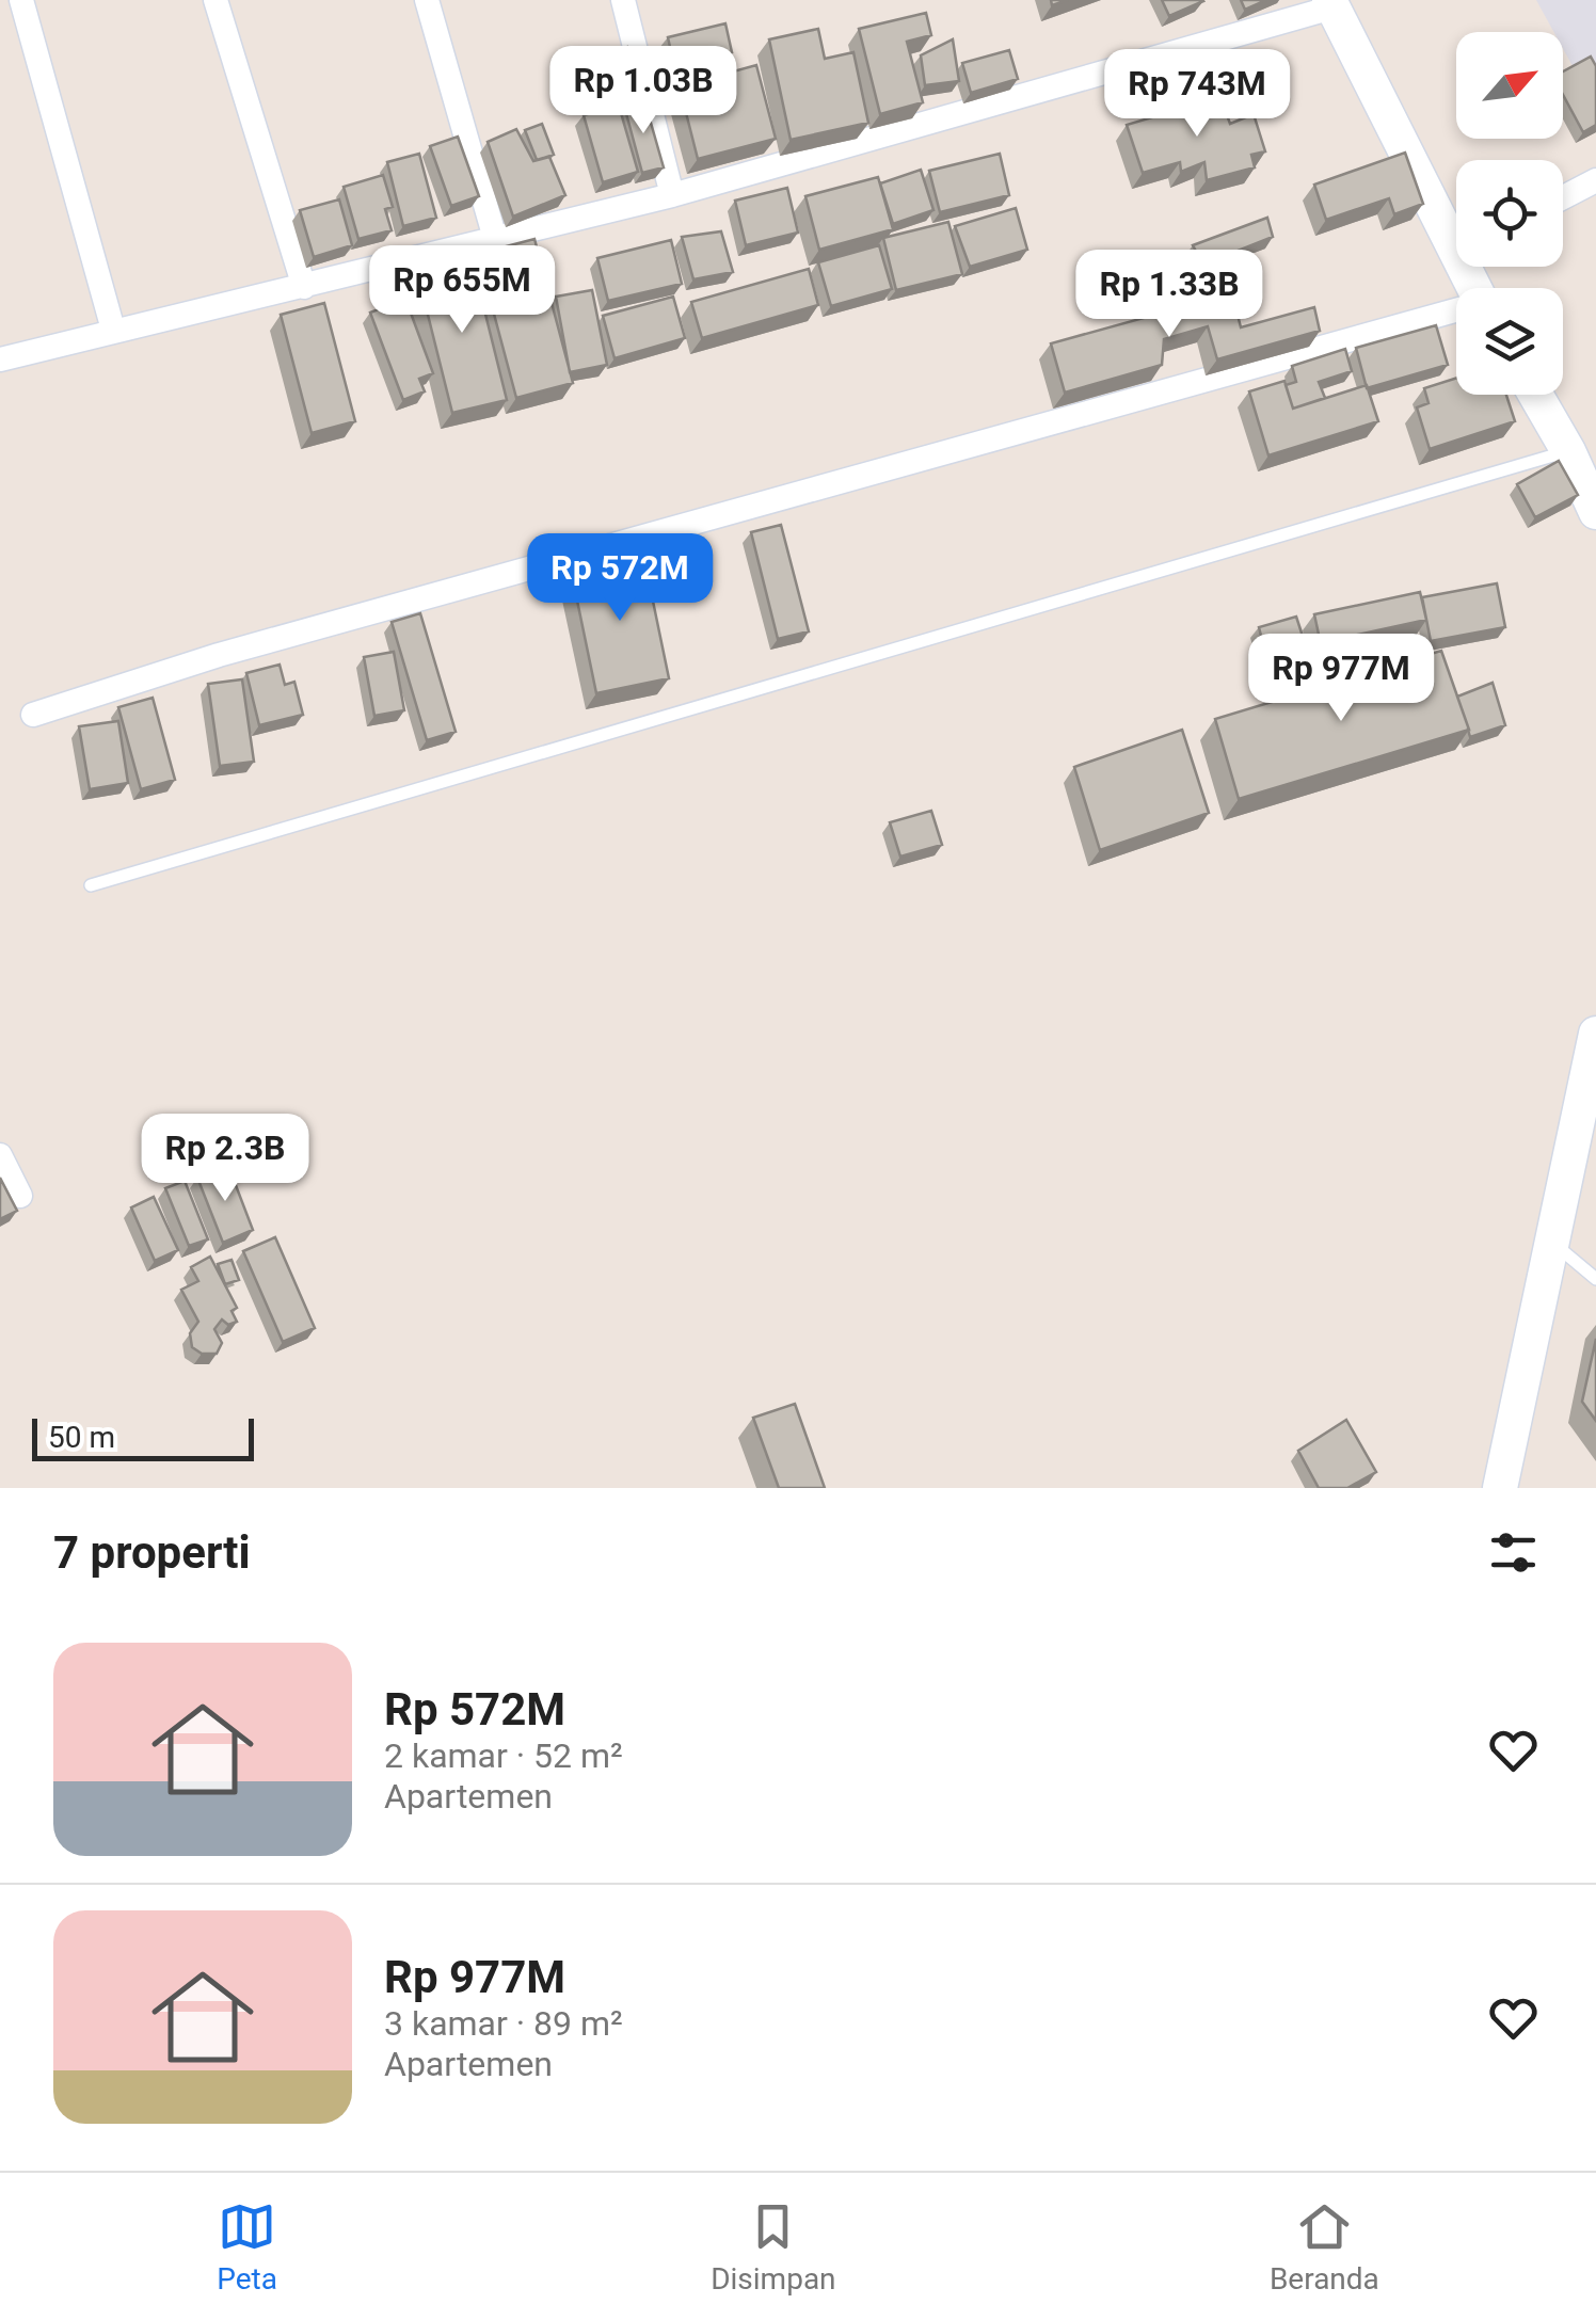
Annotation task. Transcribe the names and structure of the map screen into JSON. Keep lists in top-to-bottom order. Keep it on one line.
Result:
{"scale_bar":"50 m","north":"top right","page":{"price":["Rp 1.03B","Rp 743M","Rp 655M","Rp 1.33B","Rp 572M","Rp 977M","Rp 2.3B"],"scale":"50 m","heading":"7 properti","list":[{"name":"Rp 572M","note":"2 kamar · 52 m² · Apartemen"},{"name":"Rp 977M","note":"3 kamar · 89 m² · Apartemen"}],"tabs":["Peta","Disimpan","Beranda"]}}
